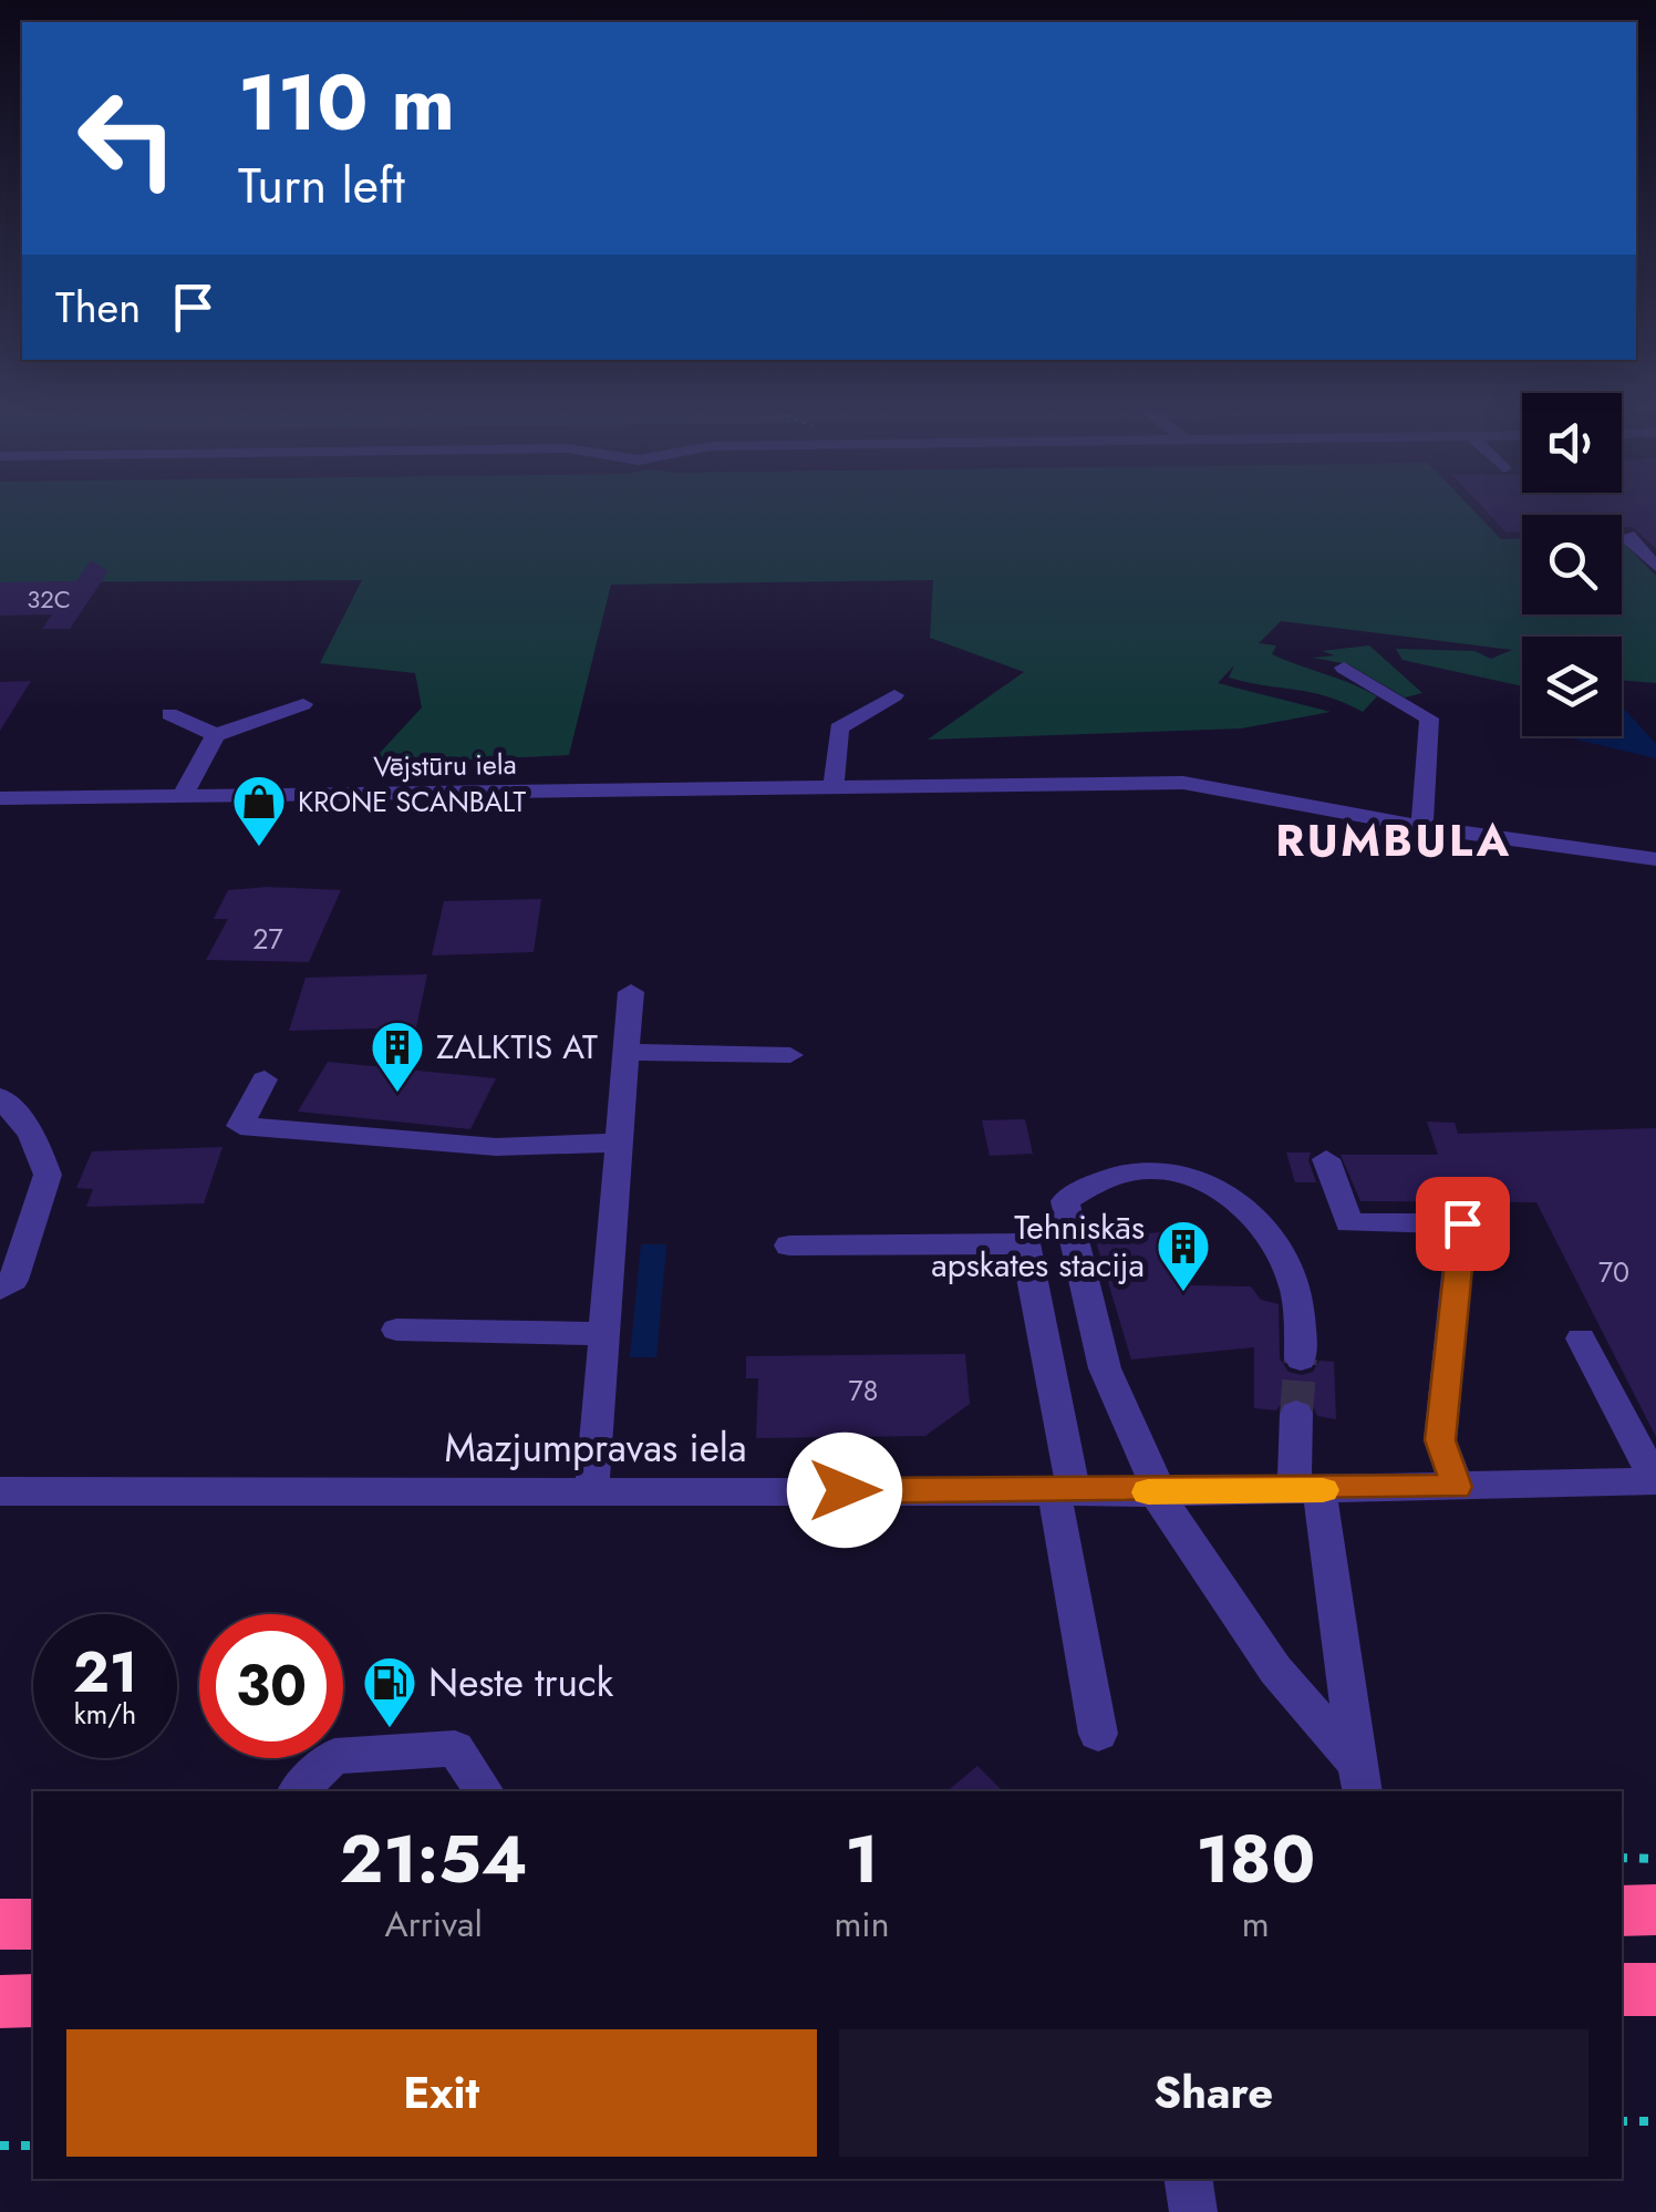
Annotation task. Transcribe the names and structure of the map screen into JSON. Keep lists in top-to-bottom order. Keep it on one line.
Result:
{"streets":{"street":["Vējstūru iela","Mazjumpravas iela"]},"districts":["RUMBULA"],"places":{"shop":["KRONE SCANBALT"],"building":["ZALKTIS AT","Tehniskās apskates stacija"],"fuel station":["Neste truck"]},"house_numbers":["32C","27","70","78"],"page":{"turn":["110 m","Turn left"],"then":"Then","speed":"21 km/h","limit":"30","eta":["21:54","Arrival","1","min","180","m"],"buttons":["Exit","Share"]}}
